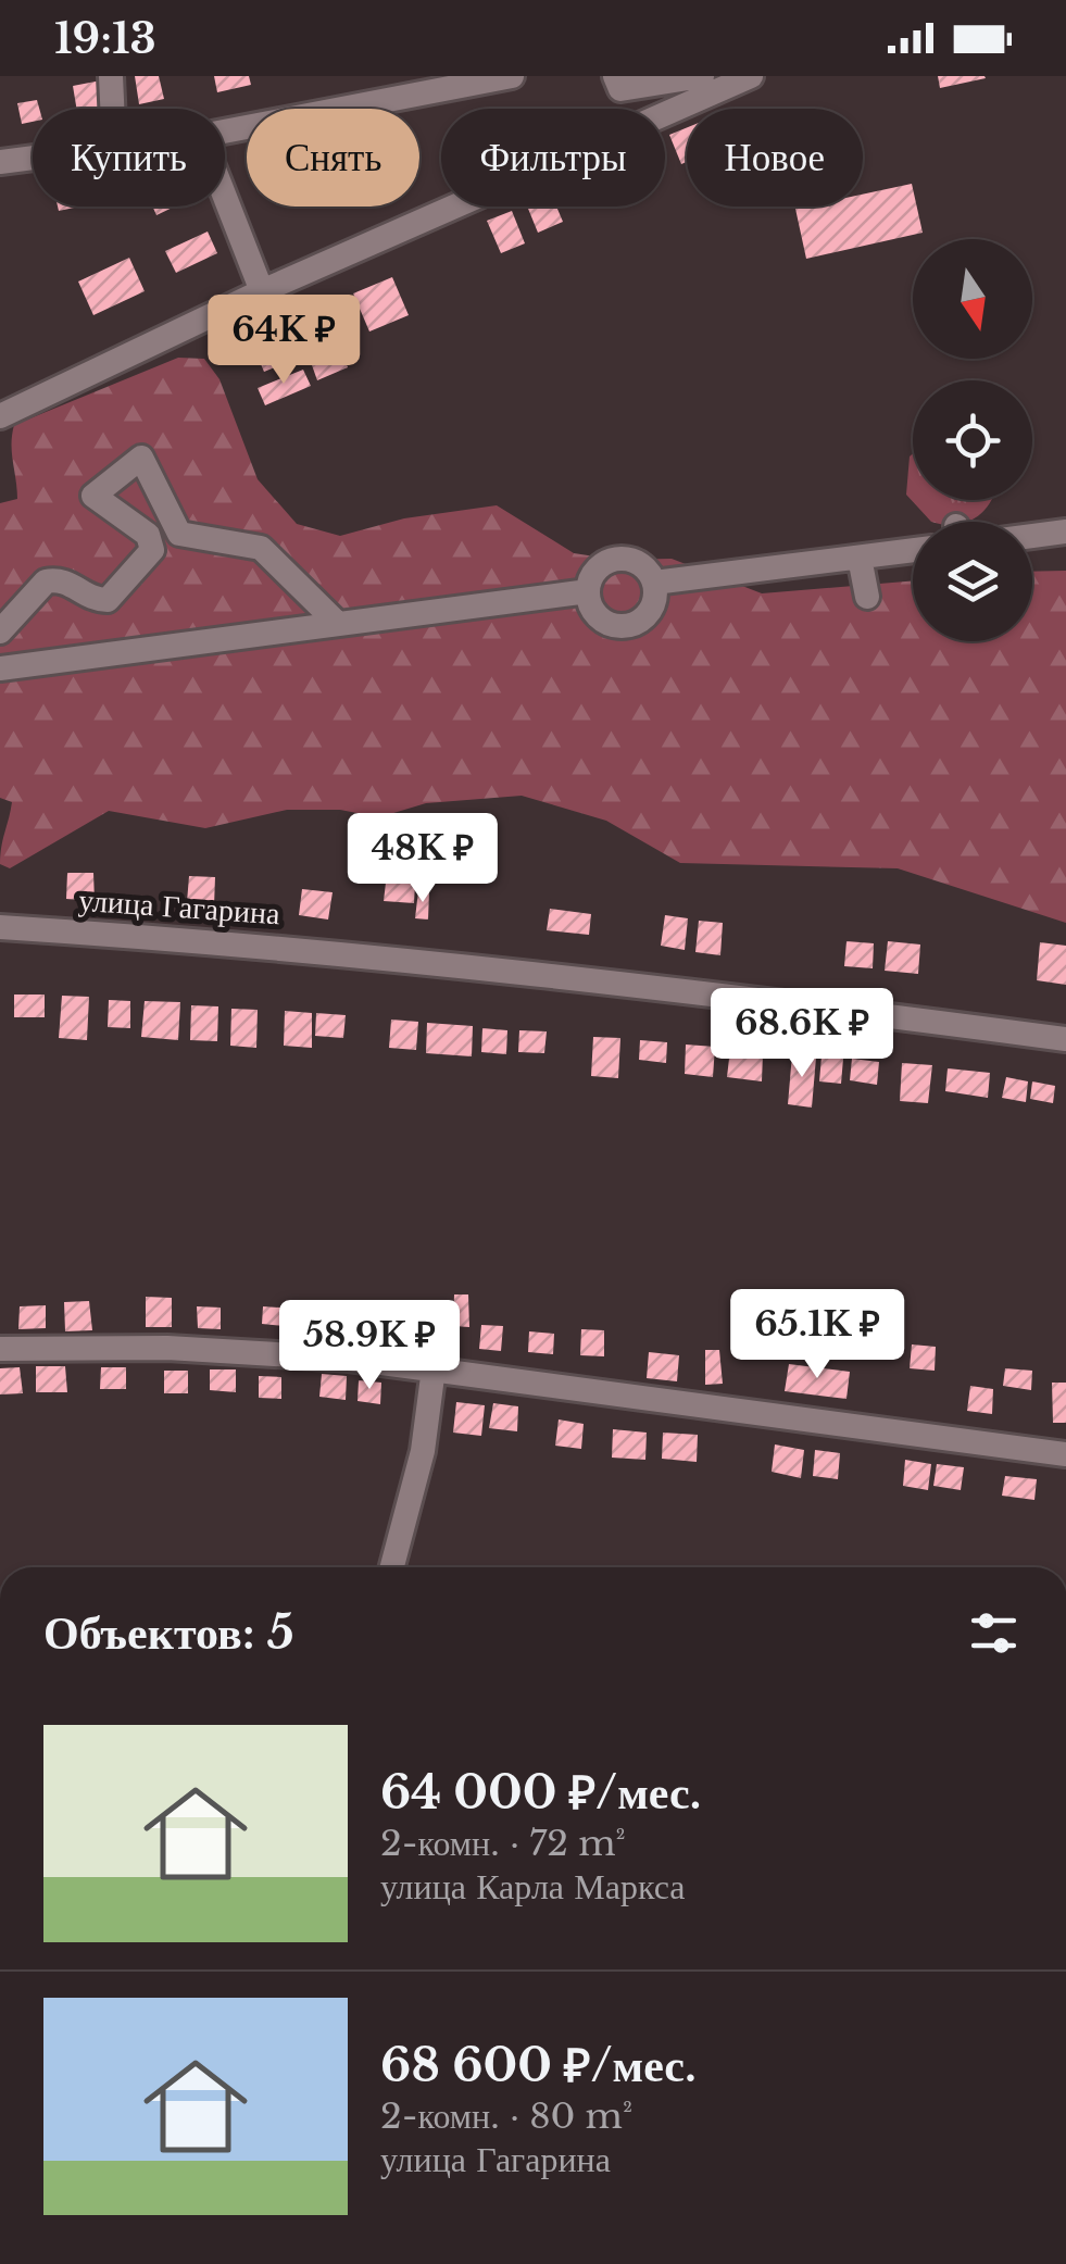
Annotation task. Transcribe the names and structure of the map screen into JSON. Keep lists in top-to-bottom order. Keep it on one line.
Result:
{"streets":{"street":["улица Гагарина"]},"north":"bottom","page":{"status":"19:13","chip":["Купить","Снять","Фильтры","Новое"],"price":["64K ₽","48K ₽","68.6K ₽","65.1K ₽","58.9K ₽"],"heading":"Объектов: 5","list":[{"name":"64 000 ₽/мес.","note":"2-комн. · 72 m² · улица Карла Маркса"},{"name":"68 600 ₽/мес.","note":"2-комн. · 80 m² · улица Гагарина"}]}}
